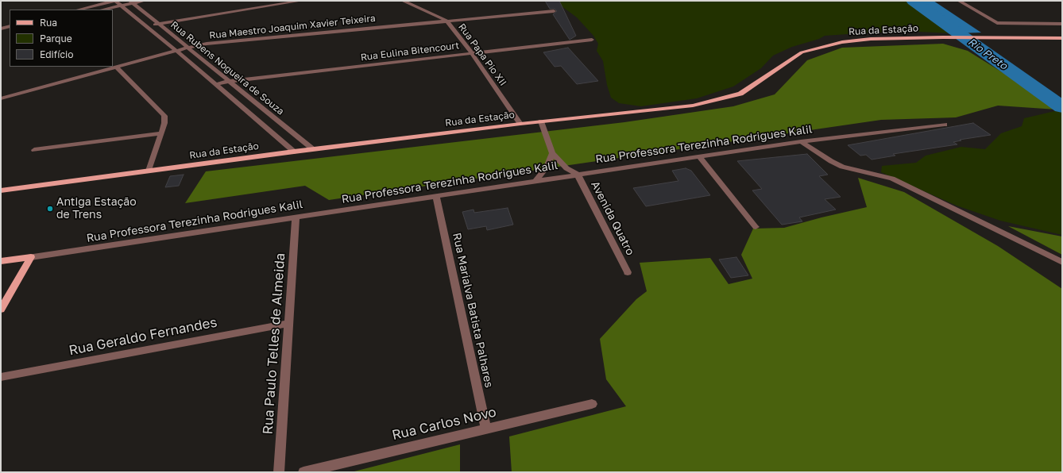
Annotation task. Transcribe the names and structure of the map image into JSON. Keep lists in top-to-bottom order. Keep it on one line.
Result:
{"streets":{"main road":["Rua da Estação","Rua Professora Terezinha Rodrigues Kalil"],"street":["Rua Maestro Joaquim Xavier Teixeira","Rua Eulina Bitencourt","Rua Papa Pio XII","Rua Rubens Nogueira de Souza","Avenida Quatro","Rua Marialva Batista Palhares","Rua Geraldo Fernandes","Rua Paulo Telles de Almeida","Rua Carlos Novo"]},"crossings":[["Rua Maestro Joaquim Xavier Teixeira","Rua Papa Pio XII"],["Rua Maestro Joaquim Xavier Teixeira","Rua Rubens Nogueira de Souza"],["Rua da Estação","Rua Papa Pio XII"],["Rua da Estação","Rua Rubens Nogueira de Souza"],["Rua Eulina Bitencourt","Rua Papa Pio XII"],["Rua Eulina Bitencourt","Rua Rubens Nogueira de Souza"],["Rua Professora Terezinha Rodrigues Kalil","Avenida Quatro"],["Rua Professora Terezinha Rodrigues Kalil","Rua Marialva Batista Palhares"],["Rua Professora Terezinha Rodrigues Kalil","Rua Paulo Telles de Almeida"],["Rua Marialva Batista Palhares","Rua Carlos Novo"],["Rua Geraldo Fernandes","Rua Paulo Telles de Almeida"]],"water":["Rio Preto"],"places":["Antiga Estação de Trens"],"legend":["Rua","Parque","Edifício"]}
